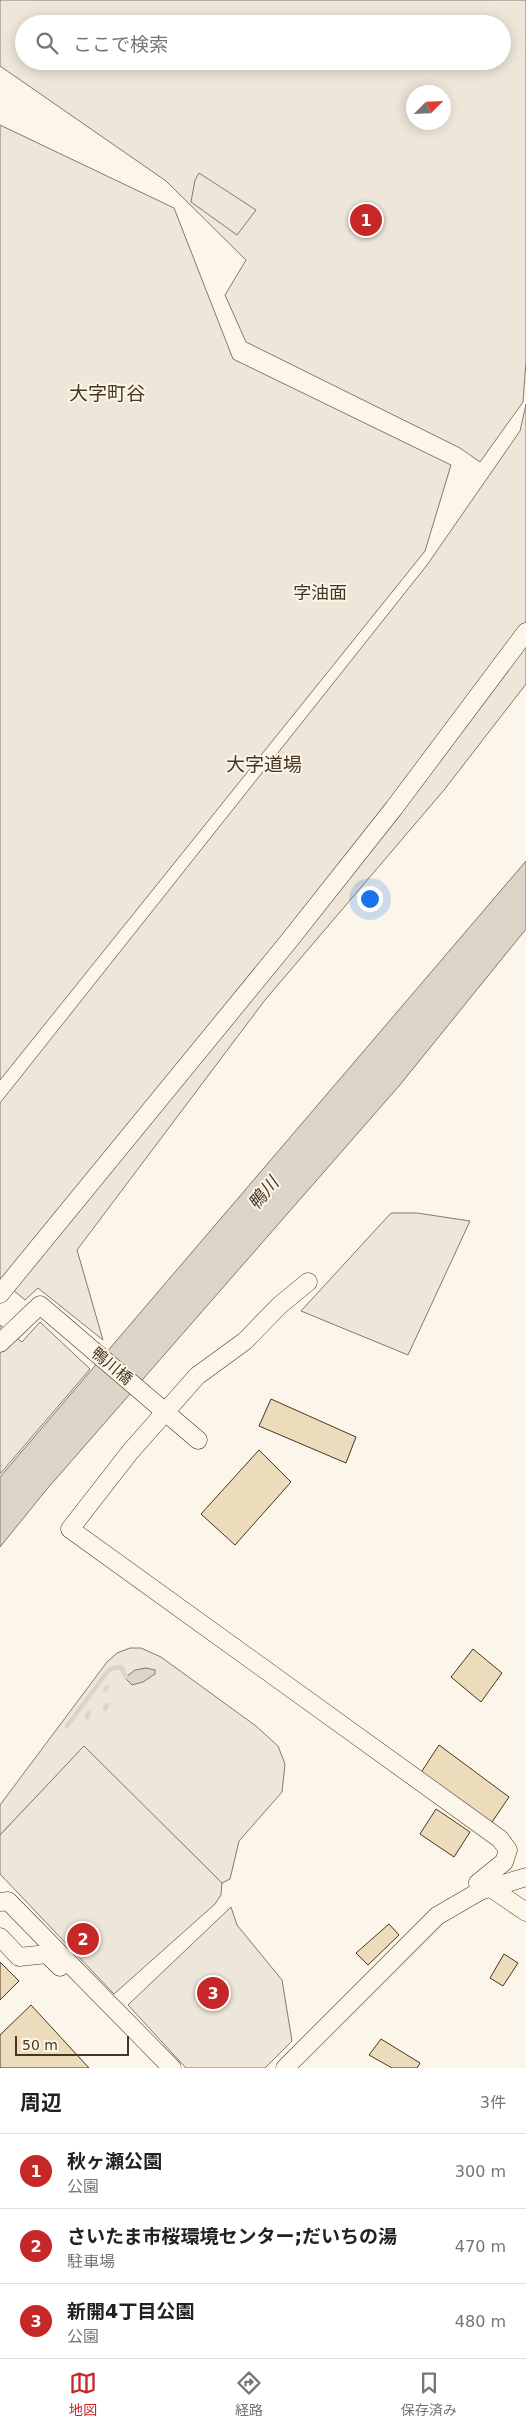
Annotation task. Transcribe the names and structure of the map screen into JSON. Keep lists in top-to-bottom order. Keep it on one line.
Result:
{"streets":{"street":["鴨川橋"]},"districts":["大字町谷","字油面","大字道場"],"water":["鴨川"],"scale_bar":"50 m","north":"top right","page":{"search":"ここで検索","pins":["1","2","3"],"scale":"50 m","heading":["周辺","3件"],"list":[{"mark":"1","name":"秋ヶ瀬公園","note":"公園","value":"300 m"},{"mark":"2","name":"さいたま市桜環境センター;だいちの湯","note":"駐車場","value":"470 m"},{"mark":"3","name":"新開4丁目公園","note":"公園","value":"480 m"}],"nav":["地図","経路","保存済み"]}}
